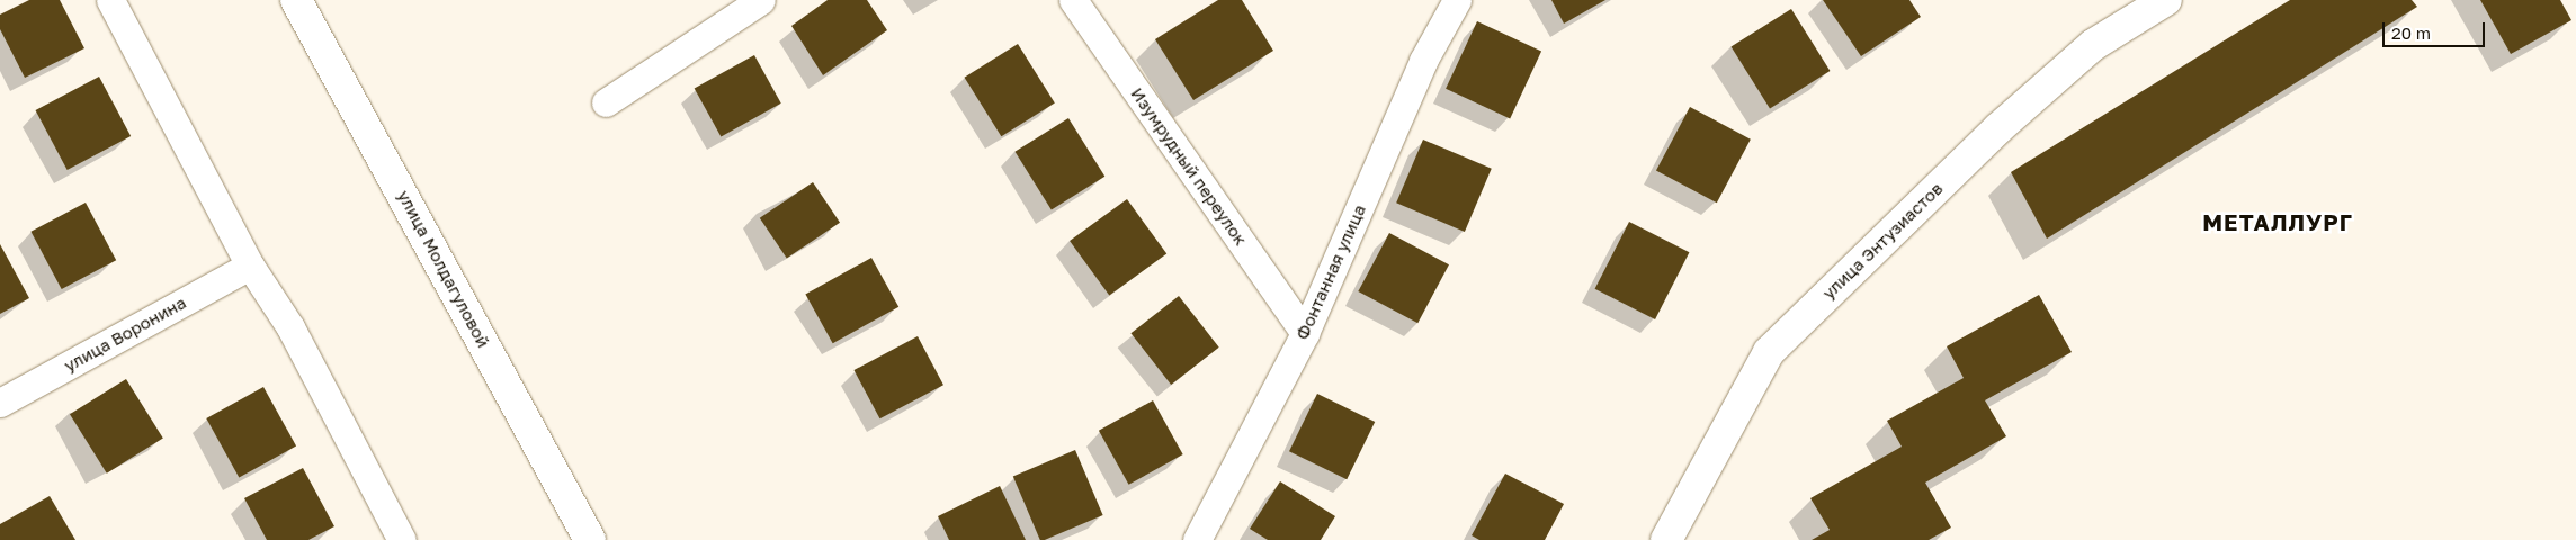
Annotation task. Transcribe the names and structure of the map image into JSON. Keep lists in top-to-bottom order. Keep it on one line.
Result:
{"streets":{"street":["Изумрудный переулок","улица Энтузиастов","улица Молдагуловой","Фонтанная улица","улица Воронина"]},"crossings":[["Изумрудный переулок","Фонтанная улица"]],"districts":["МЕТАЛЛУРГ"],"scale_bar":"20 m"}
